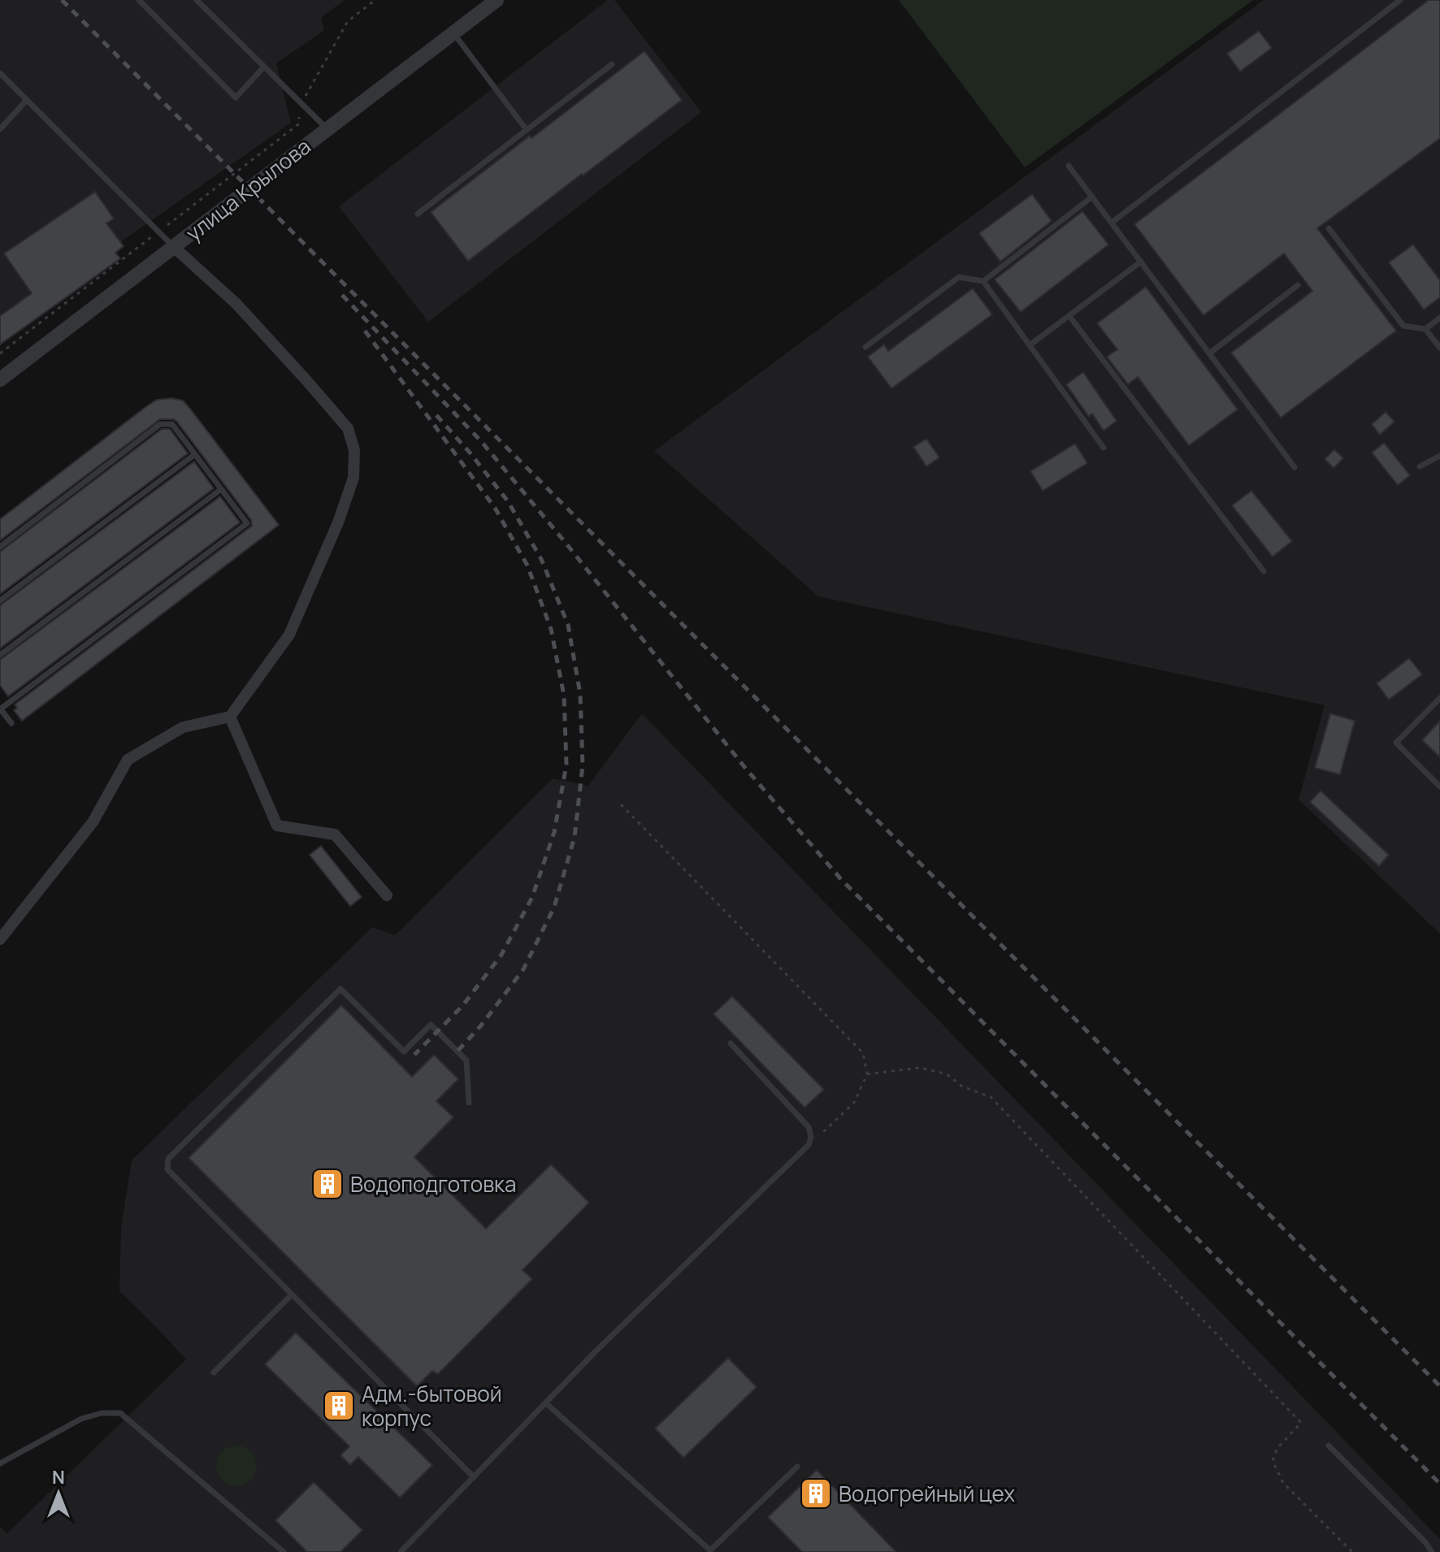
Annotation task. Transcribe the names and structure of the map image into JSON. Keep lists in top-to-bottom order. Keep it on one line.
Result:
{"streets":{"street":["улица Крылова"]},"places":{"building":["Водоподготовка","Адм.-бытовой корпус","Водогрейный цех"]},"north":"top"}
